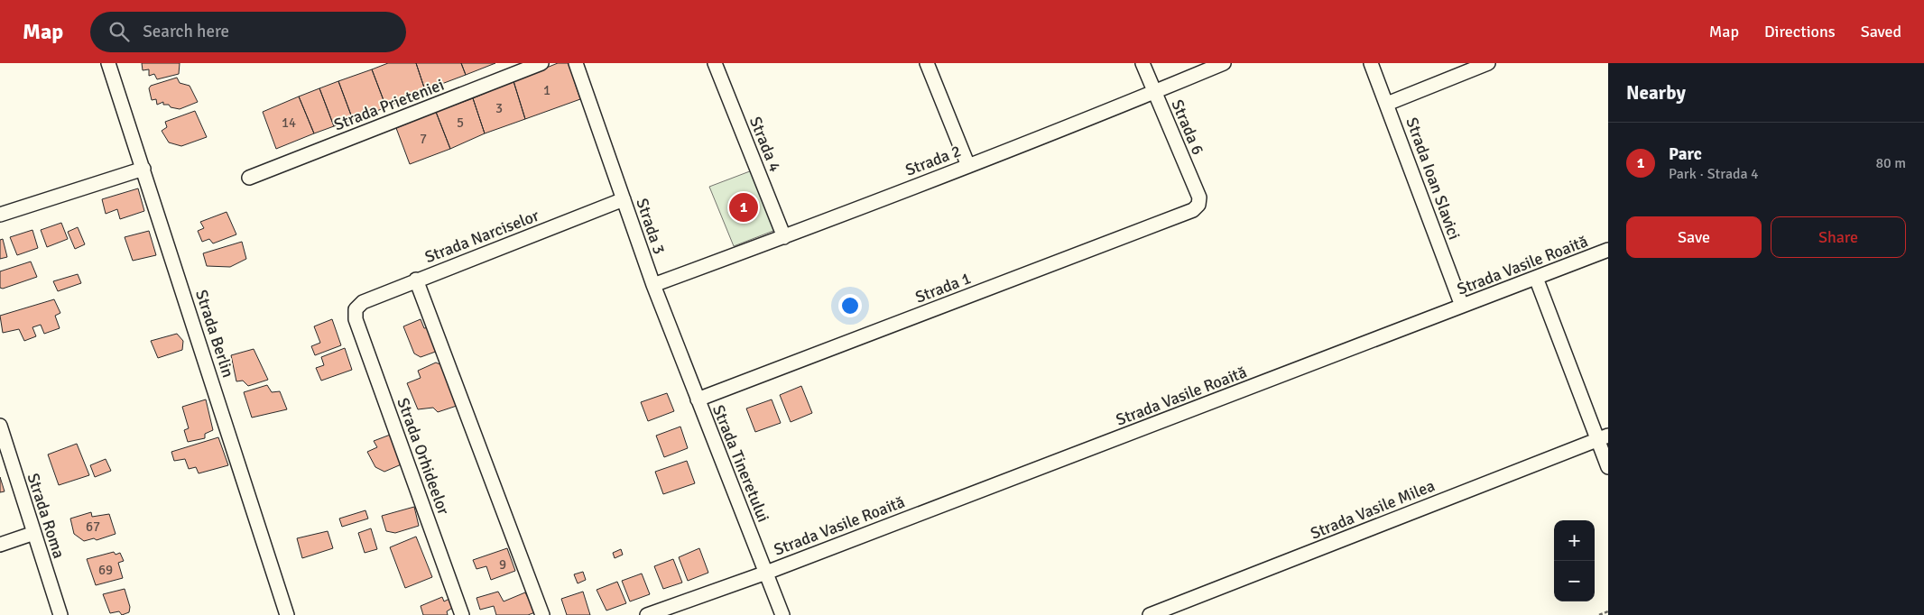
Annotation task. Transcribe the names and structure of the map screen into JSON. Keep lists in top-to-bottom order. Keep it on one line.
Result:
{"streets":{"street":["Strada Prieteniei","Strada 6","Strada 4","Strada 2","Strada Ioan Slavici","Strada 3","Strada Narciselor","Strada Vasile Roaită","Strada 1","Strada Berlin","Strada Orhideelor","Strada Tineretului","Strada Vasile Milea","Strada Roma"]},"crossings":[["Strada 6","Strada 2"],["Strada 6","Strada 1"],["Strada 4","Strada 2"],["Strada 2","Strada 3"],["Strada Ioan Slavici","Strada Vasile Roaită"],["Strada 3","Strada Narciselor"],["Strada 3","Strada 1"],["Strada 3","Strada Tineretului"],["Strada Narciselor","Strada Orhideelor"],["Strada Vasile Roaită","Strada Tineretului"],["Strada 1","Strada Tineretului"]],"house_numbers":["1","3","14","5","7","67","9","69"],"page":{"header":"Map","search":"Search here","nav":["Map","Directions","Saved"],"heading":"Nearby","list":[{"mark":"1","name":"Parc","note":"Park · Strada 4","value":"80 m"}],"pins":"1","buttons":["Save","Share"],"map_buttons":["+","−"]}}
